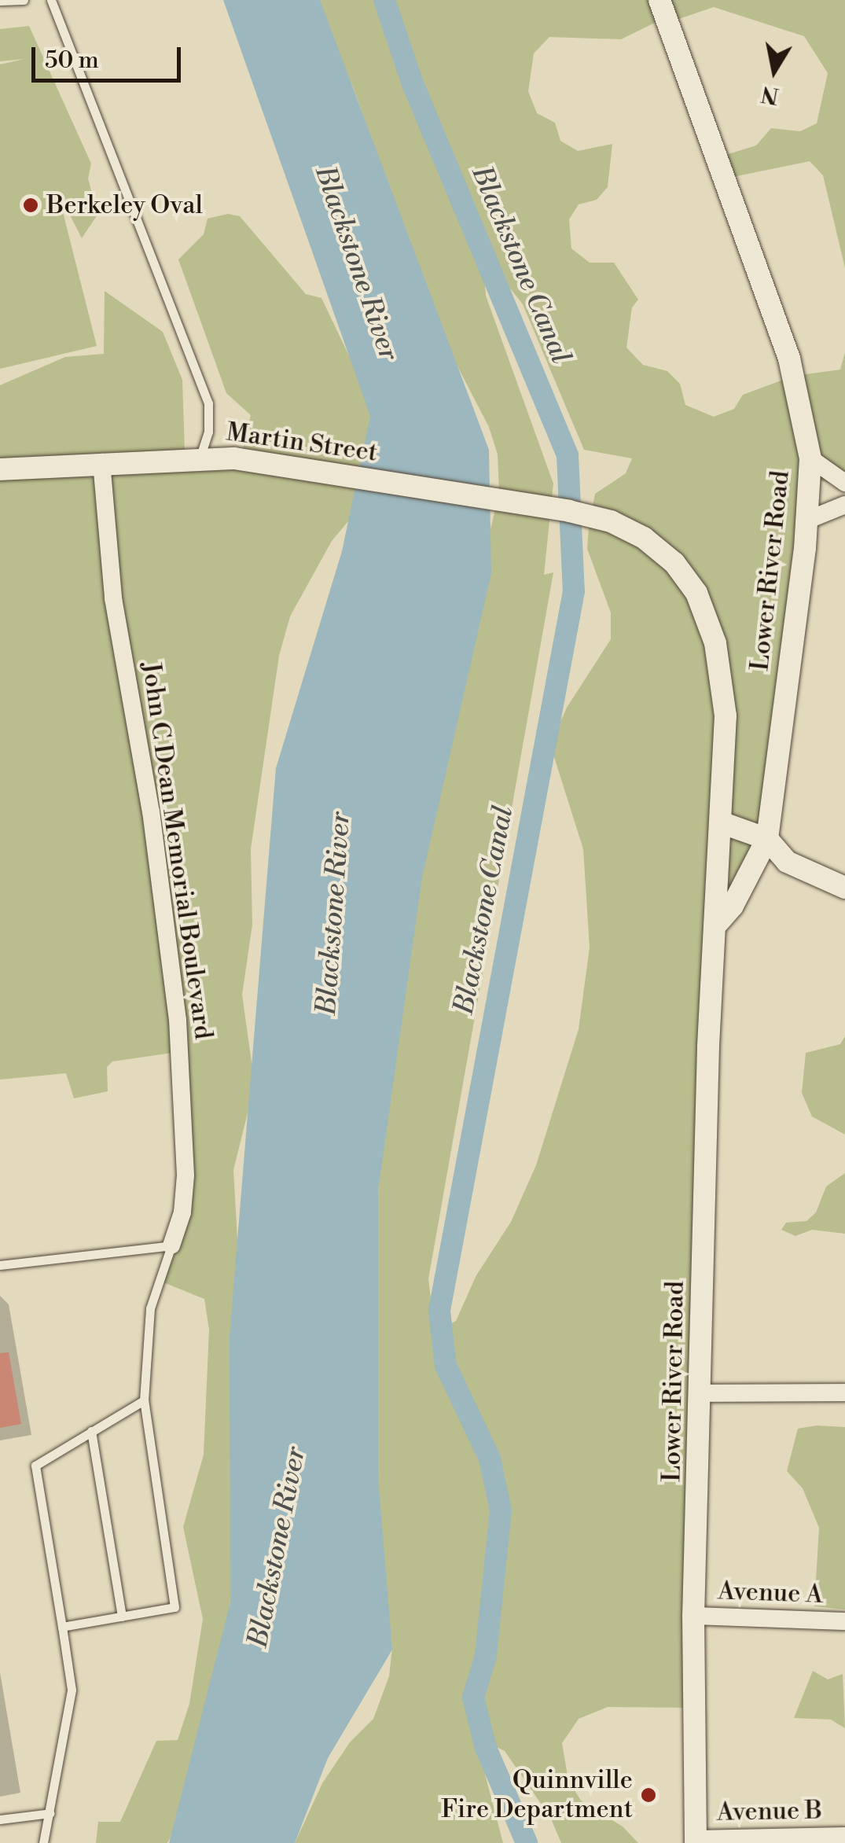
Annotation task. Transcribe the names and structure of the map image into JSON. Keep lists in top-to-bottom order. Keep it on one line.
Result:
{"streets":{"street":["Martin Street","Lower River Road","John C Dean Memorial Boulevard","Avenue A","Avenue B"]},"crossings":[["Martin Street","Lower River Road"],["Martin Street","John C Dean Memorial Boulevard"],["Lower River Road","Avenue A"],["Lower River Road","Avenue B"]],"water":["Blackstone River","Blackstone Canal"],"places":["Berkeley Oval","Quinnville Fire Department"],"scale_bar":"50 m","north":"bottom"}
